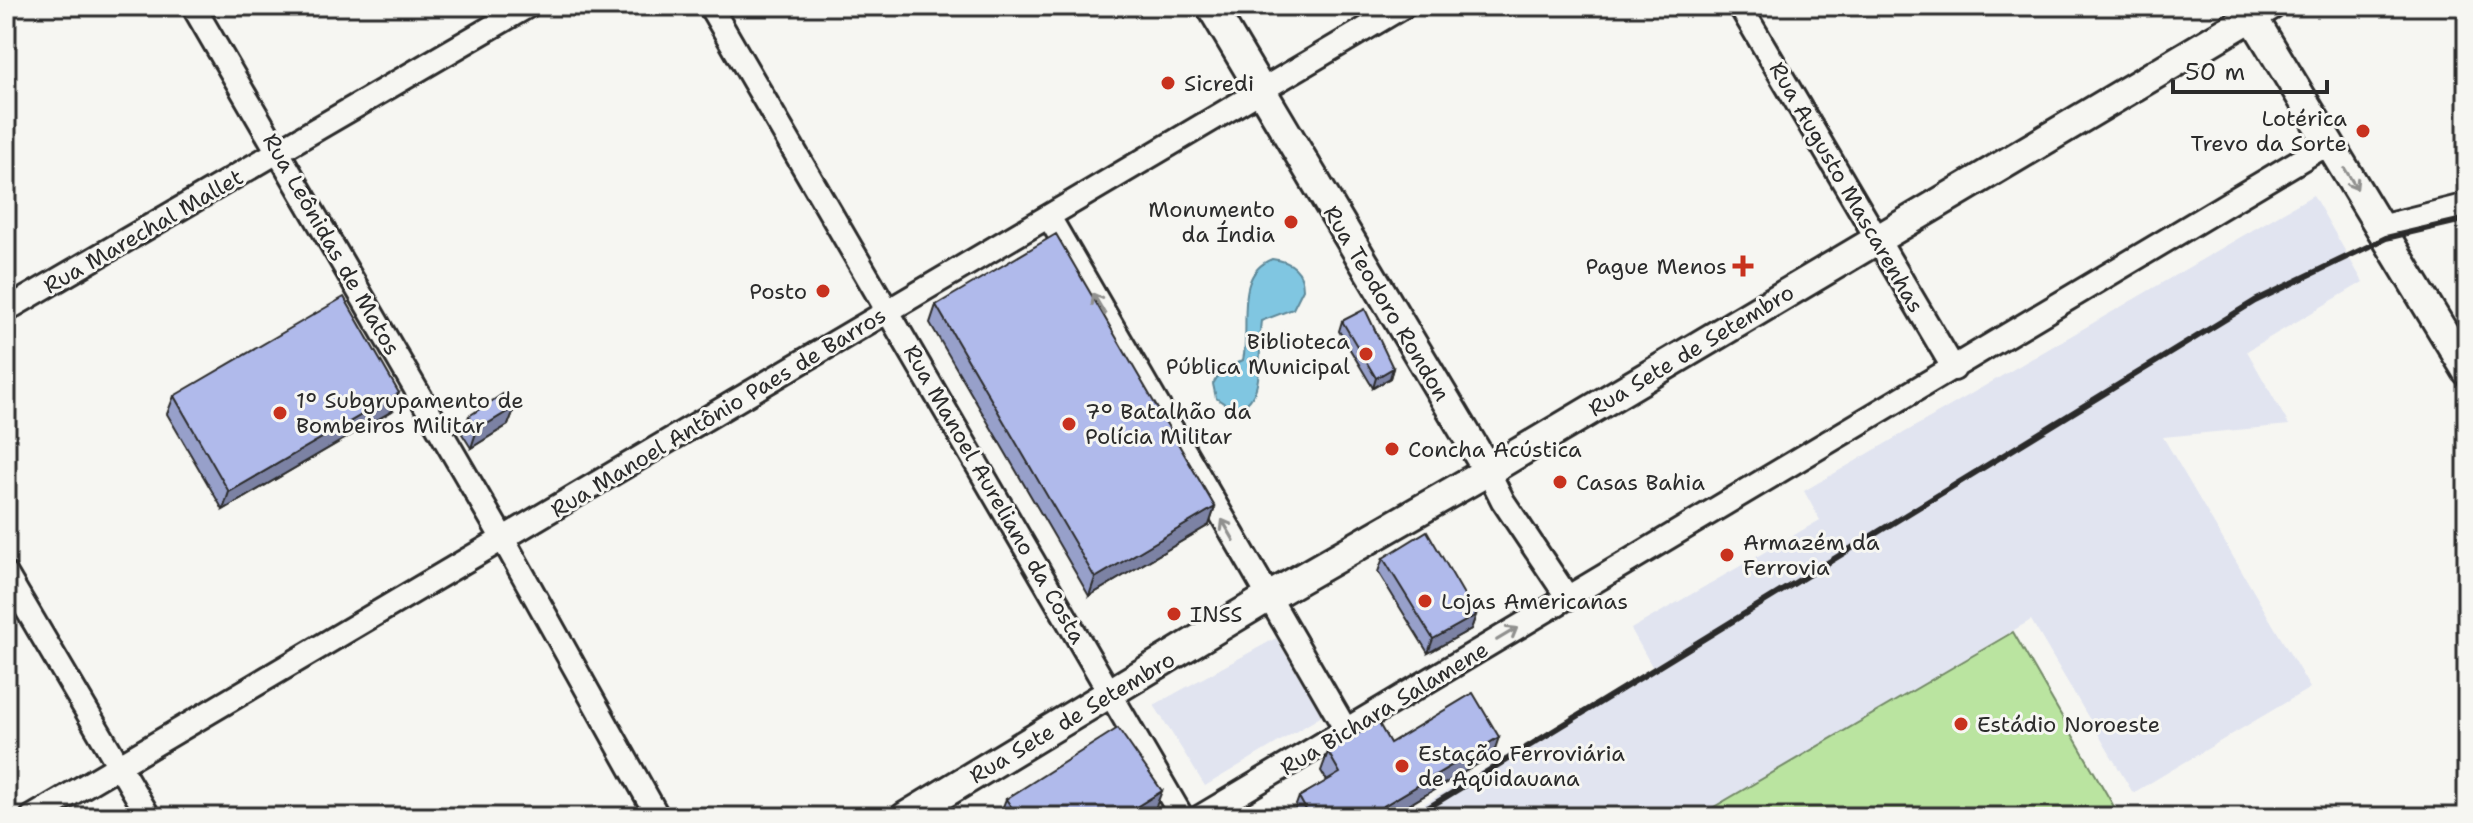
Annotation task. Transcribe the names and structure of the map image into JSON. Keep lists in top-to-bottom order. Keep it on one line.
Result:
{"streets":{"main road":["Rua Teodoro Rondon","Rua Sete de Setembro"],"street":["Rua Augusto Mascarenhas","Rua Marechal Mallet","Rua Leônidas de Matos","Rua Manoel Antônio Paes de Barros","Rua Manoel Aureliano da Costa","Rua Bichara Salamene"]},"crossings":[["Rua Augusto Mascarenhas","Rua Sete de Setembro"],["Rua Augusto Mascarenhas","Rua Bichara Salamene"],["Rua Marechal Mallet","Rua Leônidas de Matos"],["Rua Leônidas de Matos","Rua Manoel Antônio Paes de Barros"],["Rua Teodoro Rondon","Rua Sete de Setembro"],["Rua Teodoro Rondon","Rua Manoel Antônio Paes de Barros"],["Rua Teodoro Rondon","Rua Bichara Salamene"],["Rua Sete de Setembro","Rua Manoel Aureliano da Costa"],["Rua Manoel Antônio Paes de Barros","Rua Manoel Aureliano da Costa"]],"places":{"other":["Sicredi","Lotérica Trevo da Sorte","Monumento da Índia","Posto","Biblioteca Pública Municipal","1º Subgrupamento de Bombeiros Militar","7° Batalhão da Polícia Militar","Concha Acústica","Casas Bahia","Armazém da Ferrovia","Lojas Americanas","INSS","Estádio Noroeste","Estação Ferroviária de Aquidauana"],"health":["Pague Menos"]},"scale_bar":"50 m"}
